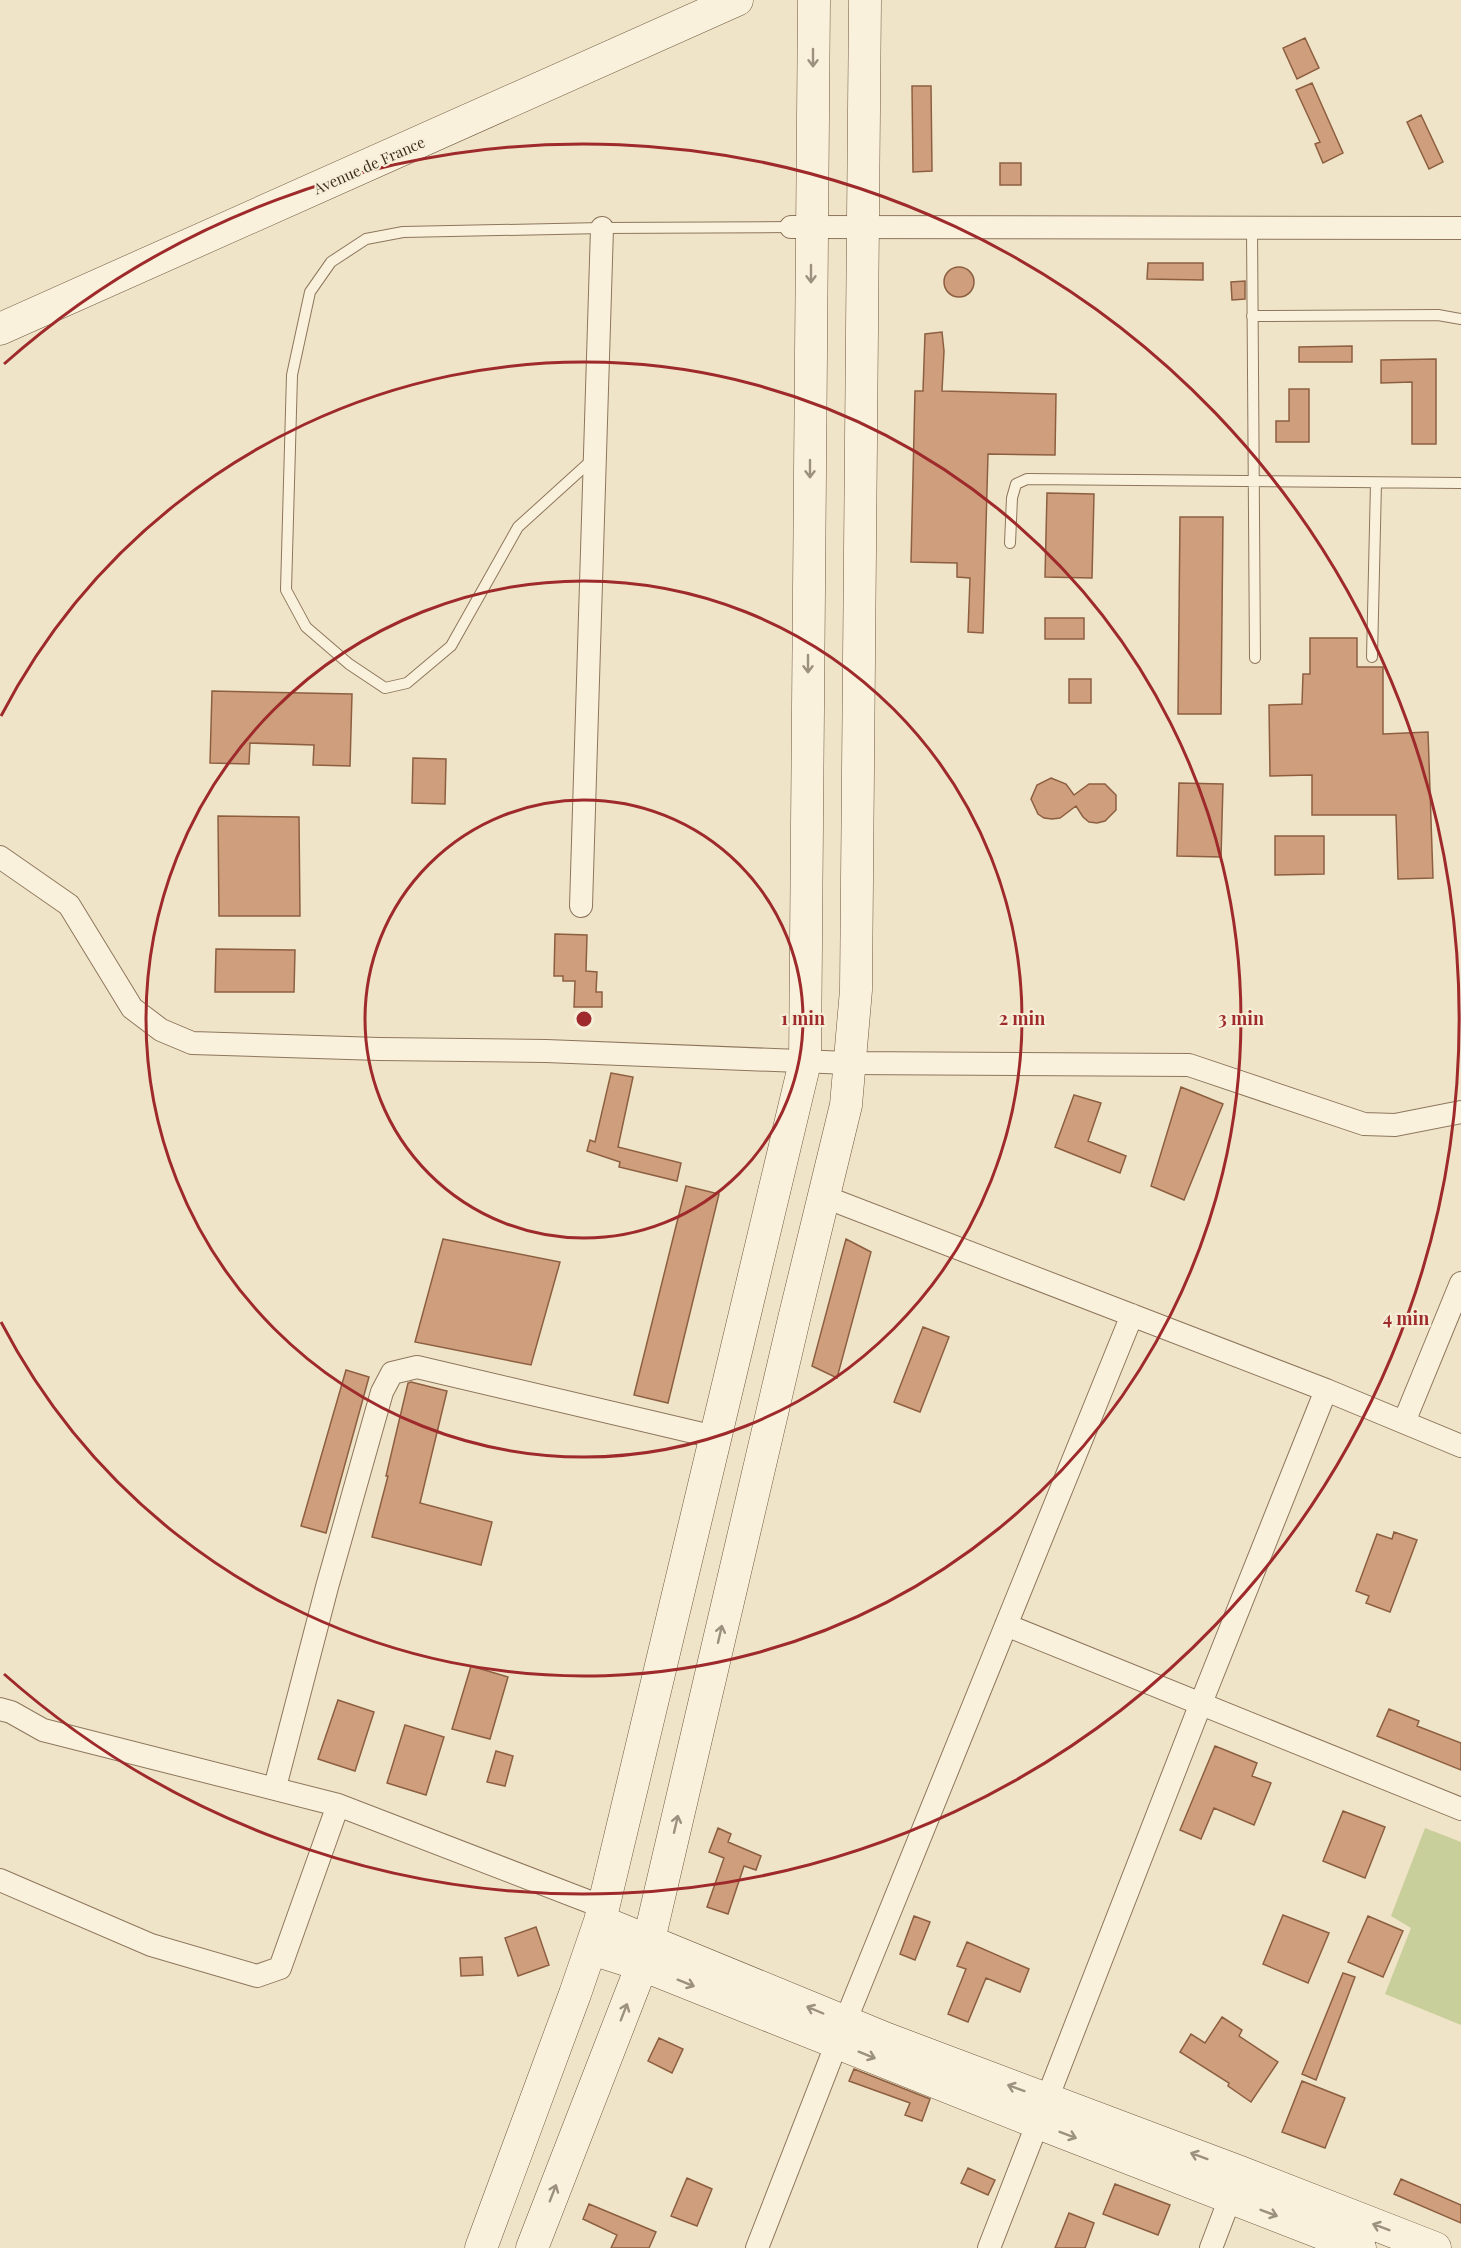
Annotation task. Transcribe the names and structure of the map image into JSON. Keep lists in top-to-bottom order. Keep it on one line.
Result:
{"streets":{"street":["Avenue de France"]},"rings":["1 min","2 min","3 min","4 min"]}
